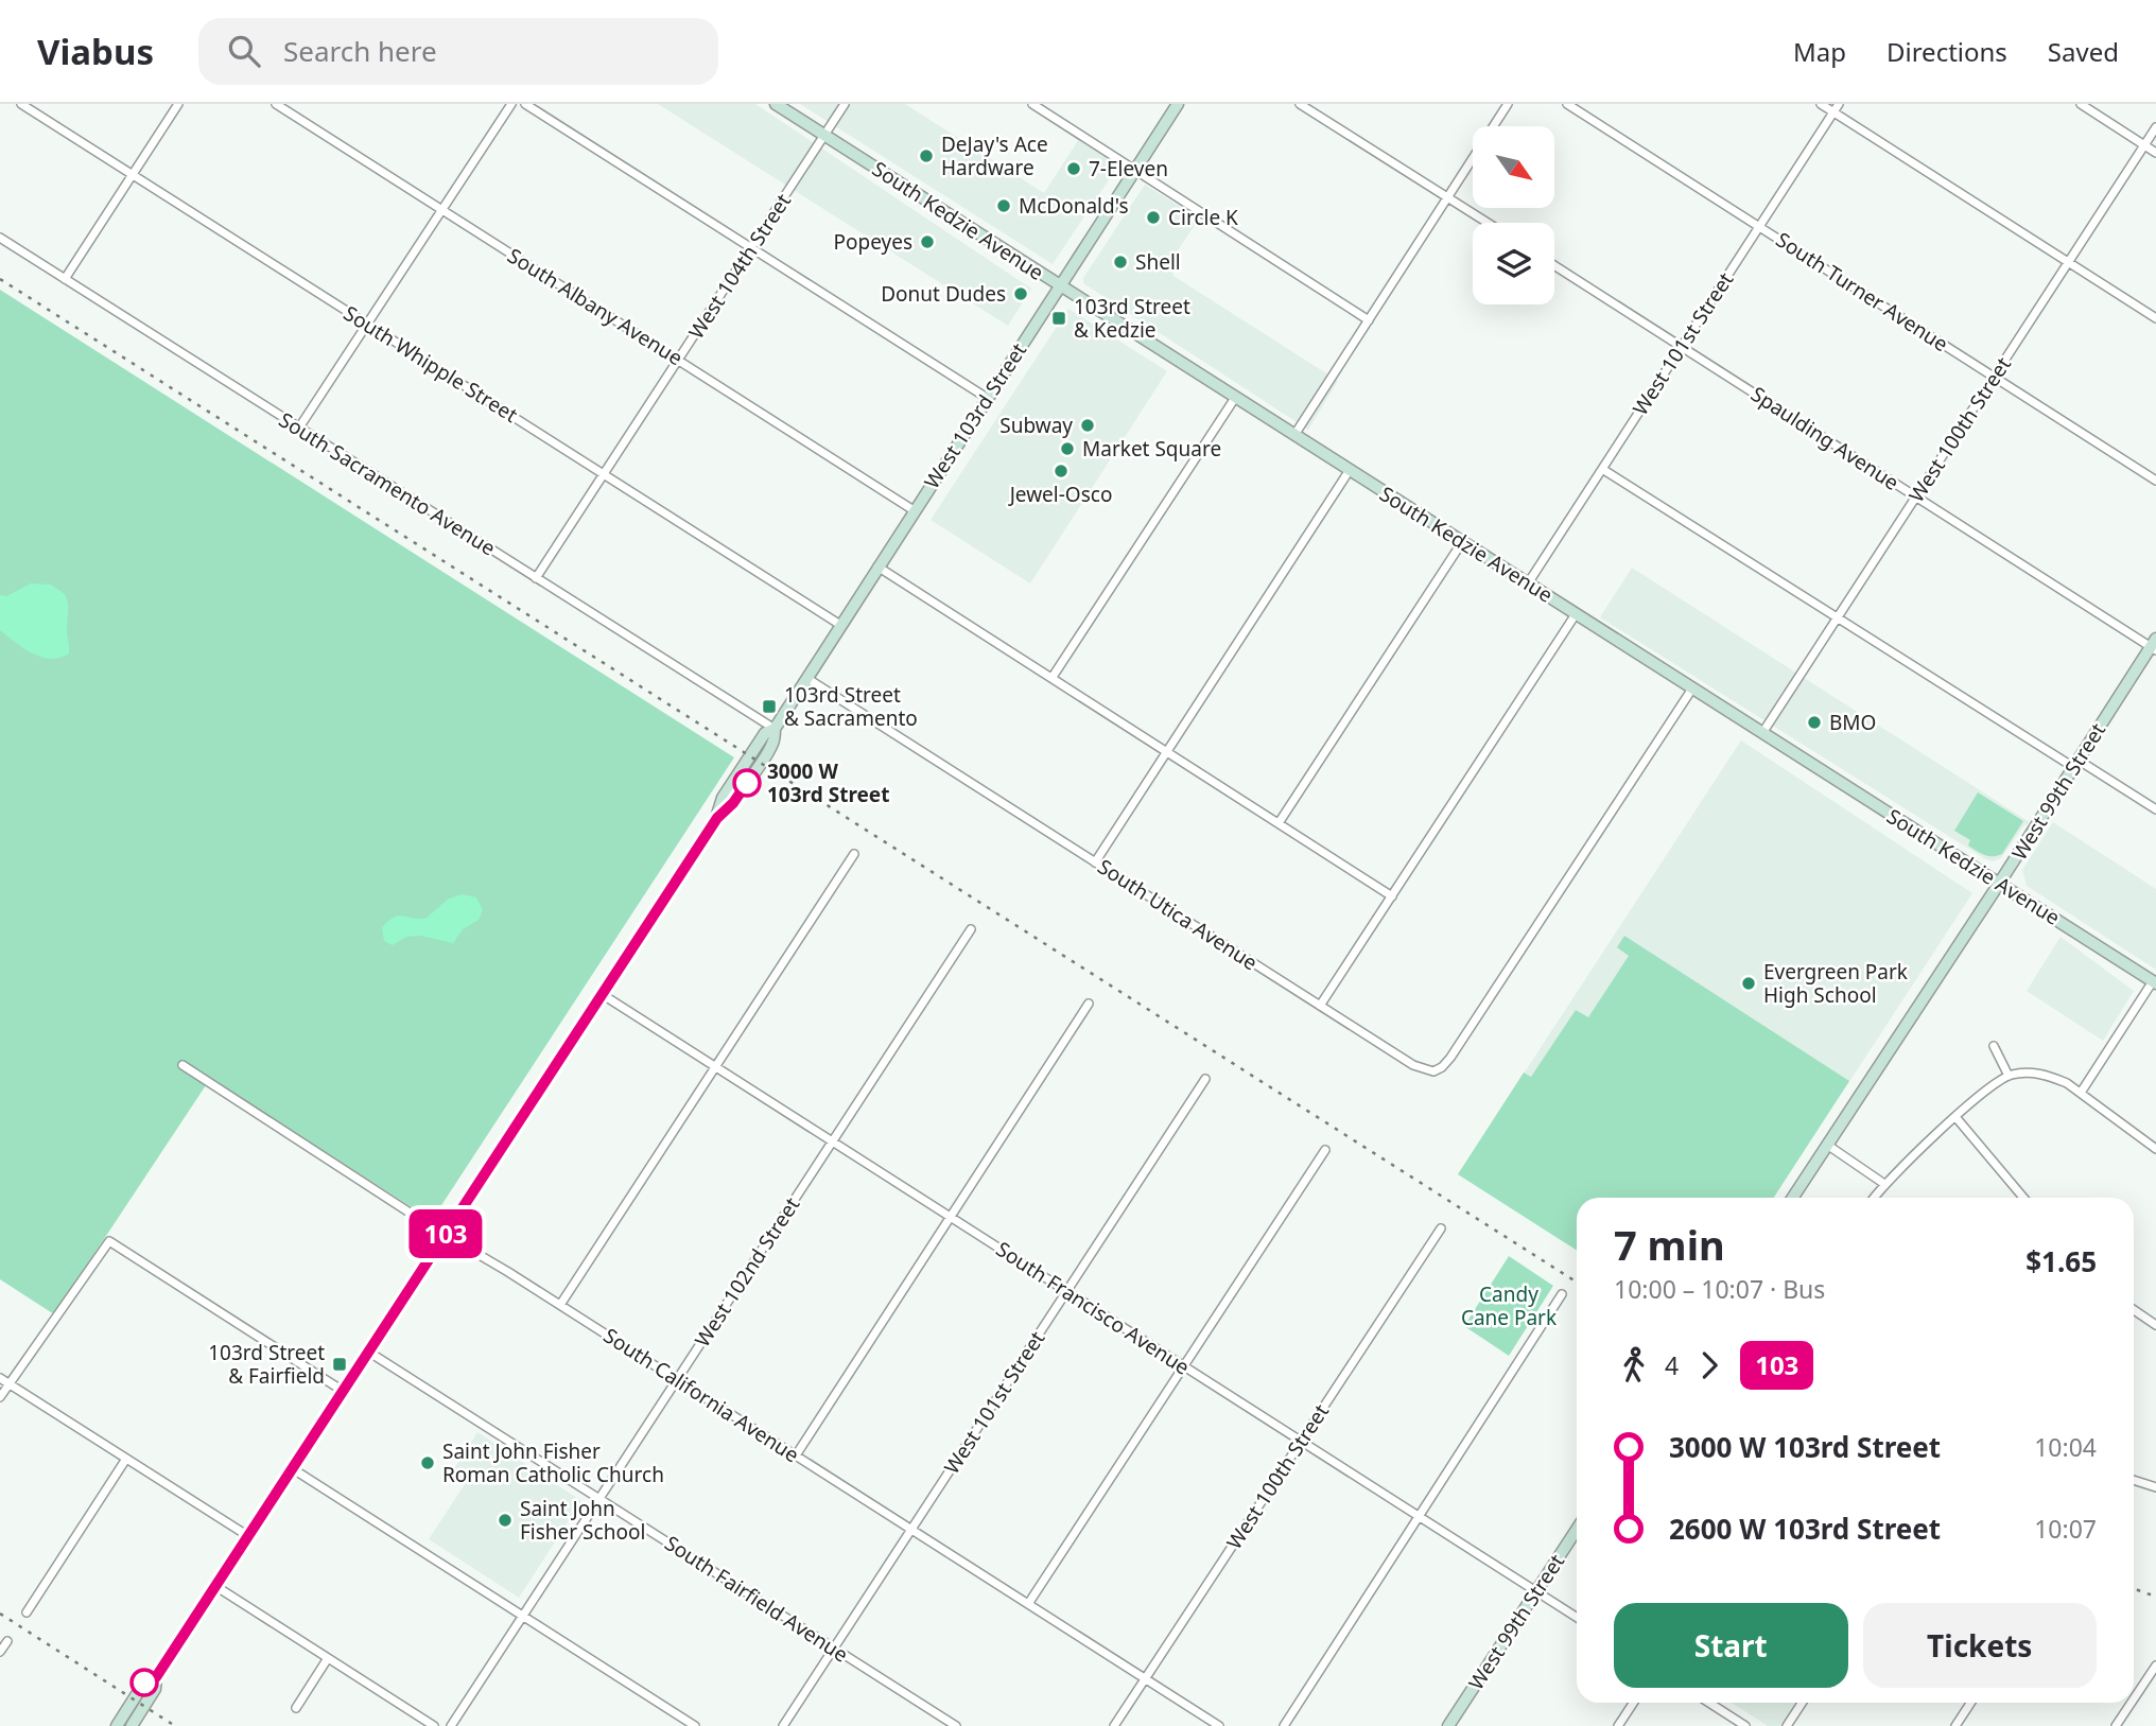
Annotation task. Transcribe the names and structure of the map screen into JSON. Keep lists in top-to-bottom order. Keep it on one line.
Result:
{"streets":{"main road":["South Kedzie Avenue","West 103rd Street","West 99th Street"],"street":["West 104th Street","South Turner Avenue","South Albany Avenue","West 101st Street","South Whipple Street","West 100th Street","Spaulding Avenue","South Sacramento Avenue","South Utica Avenue","West 102nd Street","South Francisco Avenue","South California Avenue","South Fairfield Avenue"]},"crossings":[["South Kedzie Avenue","West 104th Street"],["South Kedzie Avenue","West 101st Street"],["South Kedzie Avenue","West 103rd Street"],["South Kedzie Avenue","West 100th Street"],["South Kedzie Avenue","West 99th Street"],["South Kedzie Avenue","South Utica Avenue"],["West 104th Street","South Albany Avenue"],["West 104th Street","South Whipple Street"],["West 104th Street","South Sacramento Avenue"],["South Turner Avenue","West 101st Street"],["South Turner Avenue","West 100th Street"],["South Albany Avenue","West 103rd Street"],["West 101st Street","Spaulding Avenue"],["West 101st Street","South Francisco Avenue"],["West 101st Street","South California Avenue"],["West 101st Street","South Fairfield Avenue"],["South Whipple Street","West 103rd Street"],["West 103rd Street","South Sacramento Avenue"],["West 103rd Street","South Utica Avenue"],["West 103rd Street","South Francisco Avenue"],["West 103rd Street","South California Avenue"],["West 103rd Street","South Fairfield Avenue"],["West 100th Street","Spaulding Avenue"],["West 100th Street","South Francisco Avenue"],["West 100th Street","South California Avenue"],["Spaulding Avenue","West 99th Street"],["West 99th Street","South Francisco Avenue"],["West 102nd Street","South Francisco Avenue"],["West 102nd Street","South California Avenue"],["West 102nd Street","South Fairfield Avenue"]],"parks":["Candy Cane Park"],"places":{"other":["DeJay's Ace Hardware","7-Eleven","McDonald's","Circle K","Popeyes","Shell","Donut Dudes","Subway","Market Square","Jewel-Osco","BMO","3000 W 103rd Street","Evergreen Park High School","Saint John Fisher Roman Catholic Church","Saint John Fisher School"],"transit":["103rd Street & Kedzie","103rd Street & Sacramento","103rd Street & Fairfield"]},"lines":["bus line 103"],"north":"bottom right","page":{"header":"Viabus","search":"Search here","nav":["Map","Directions","Saved"],"on_map":"103","heading":["7 min","10:00 – 10:07 · Bus","$1.65"],"legs":["4","103"],"list":[{"name":"3000 W 103rd Street","value":"10:04"},{"name":"2600 W 103rd Street","value":"10:07"}],"buttons":["Start","Tickets"]}}
